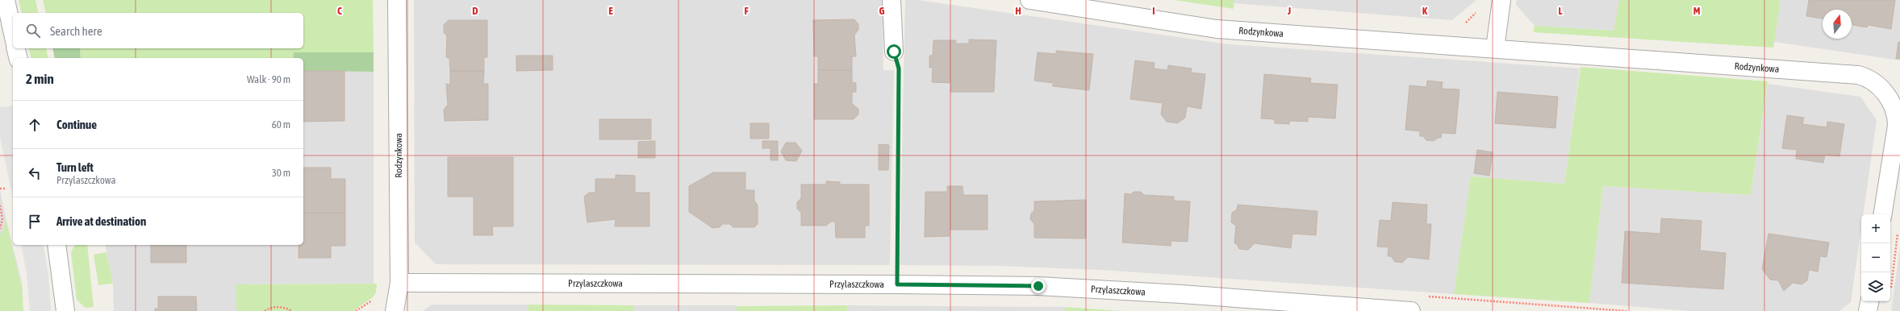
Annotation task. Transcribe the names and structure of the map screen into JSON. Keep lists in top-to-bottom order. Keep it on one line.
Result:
{"streets":{"street":["Rodzynkowa","Przylaszczkowa"]},"crossings":[["Rodzynkowa","Przylaszczkowa"]],"north":"top","page":{"search":"Search here","heading":["2 min","Walk · 90 m"],"list":[["Continue","60 m"],["Turn left","Przylaszczkowa","30 m"],"Arrive at destination"],"map_buttons":["+","−"]},"grid":{"columns":["C","D","E","F","G","H","I","J","K","L","M"]}}
